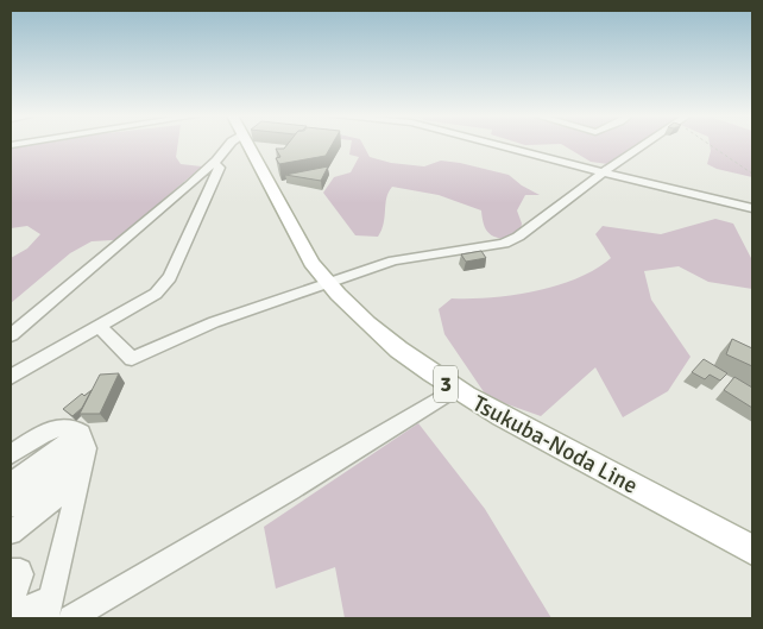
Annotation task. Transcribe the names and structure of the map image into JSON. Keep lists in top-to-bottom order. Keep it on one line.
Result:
{"streets":{"main road":["3","Tsukuba-Noda Line"]}}
